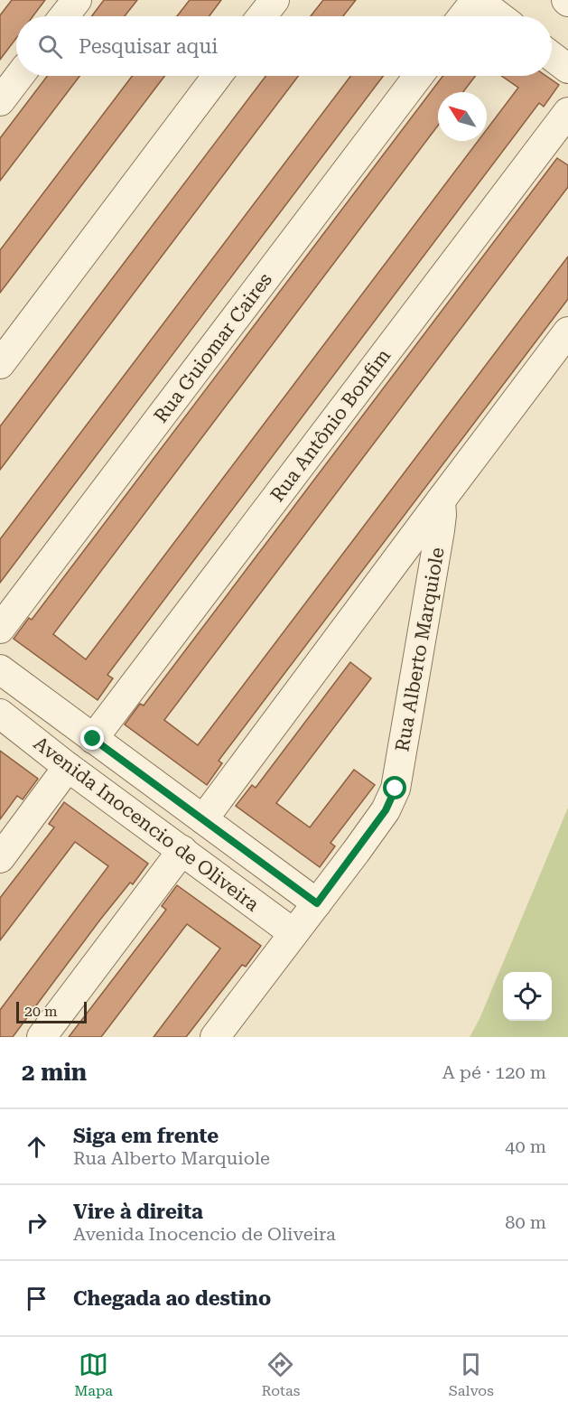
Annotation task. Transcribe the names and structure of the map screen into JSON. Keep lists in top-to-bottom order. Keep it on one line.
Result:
{"streets":{"street":["Rua Guiomar Caires","Rua Antônio Bonfim","Rua Alberto Marquiole","Avenida Inocencio de Oliveira"]},"crossings":[["Rua Antônio Bonfim","Avenida Inocencio de Oliveira"],["Rua Alberto Marquiole","Avenida Inocencio de Oliveira"]],"scale_bar":"20 m","north":"top left","page":{"search":"Pesquisar aqui","scale":"20 m","heading":["2 min","A pé · 120 m"],"list":[["Siga em frente","Rua Alberto Marquiole","40 m"],["Vire à direita","Avenida Inocencio de Oliveira","80 m"],"Chegada ao destino"],"nav":["Mapa","Rotas","Salvos"]}}
